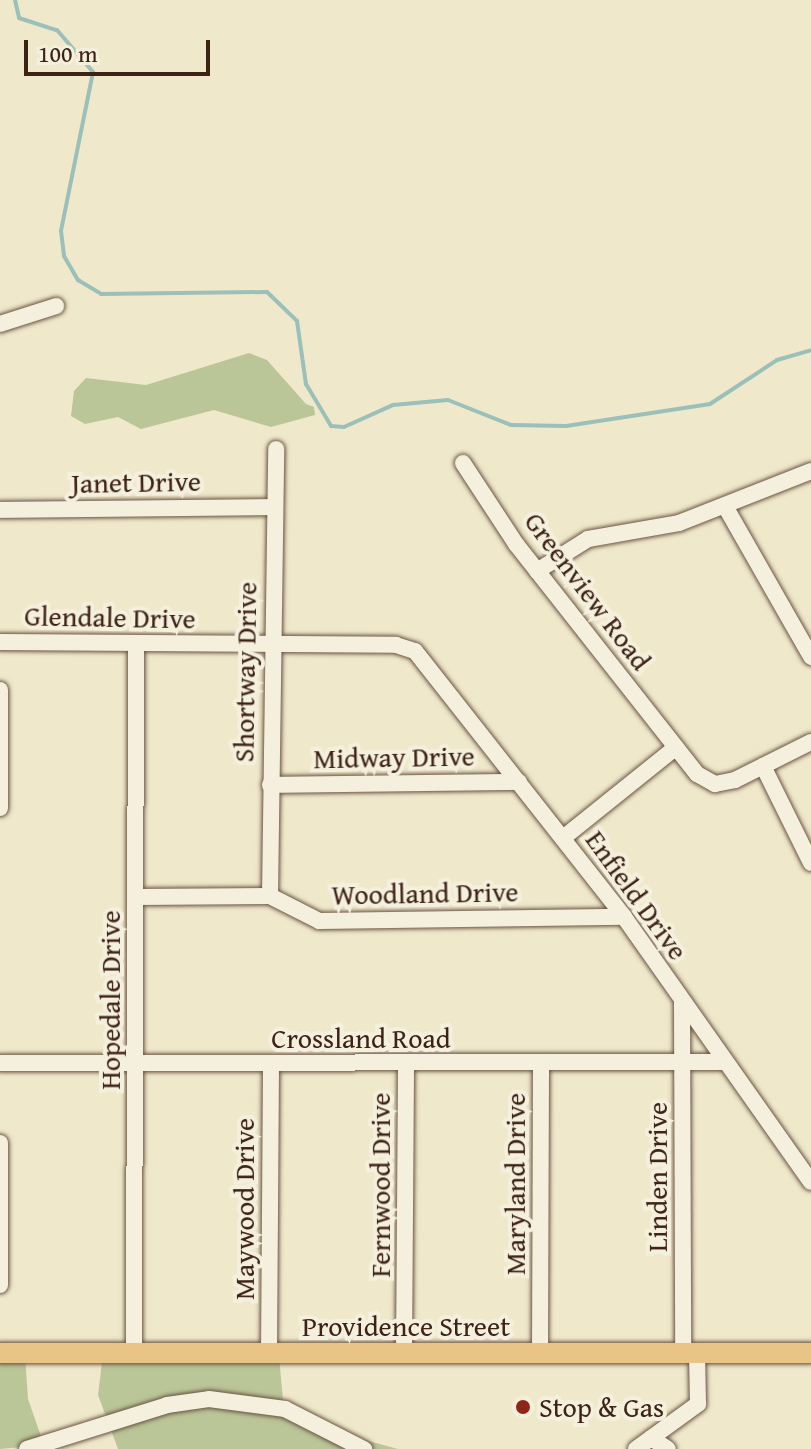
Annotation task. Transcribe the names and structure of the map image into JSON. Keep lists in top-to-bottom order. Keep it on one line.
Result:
{"streets":{"main road":["Providence Street"],"street":["Janet Drive","Greenview Road","Glendale Drive","Shortway Drive","Midway Drive","Woodland Drive","Enfield Drive","Hopedale Drive","Crossland Road","Linden Drive","Maryland Drive","Fernwood Drive","Maywood Drive"]},"crossings":[["Janet Drive","Shortway Drive"],["Glendale Drive","Shortway Drive"],["Glendale Drive","Enfield Drive"],["Glendale Drive","Hopedale Drive"],["Shortway Drive","Midway Drive"],["Shortway Drive","Woodland Drive"],["Midway Drive","Enfield Drive"],["Woodland Drive","Enfield Drive"],["Woodland Drive","Hopedale Drive"],["Enfield Drive","Crossland Road"],["Enfield Drive","Linden Drive"],["Hopedale Drive","Crossland Road"],["Hopedale Drive","Providence Street"],["Crossland Road","Linden Drive"],["Crossland Road","Maryland Drive"],["Crossland Road","Fernwood Drive"],["Crossland Road","Maywood Drive"],["Linden Drive","Providence Street"],["Maryland Drive","Providence Street"],["Fernwood Drive","Providence Street"],["Maywood Drive","Providence Street"]],"places":["Stop & Gas"],"scale_bar":"100 m"}
